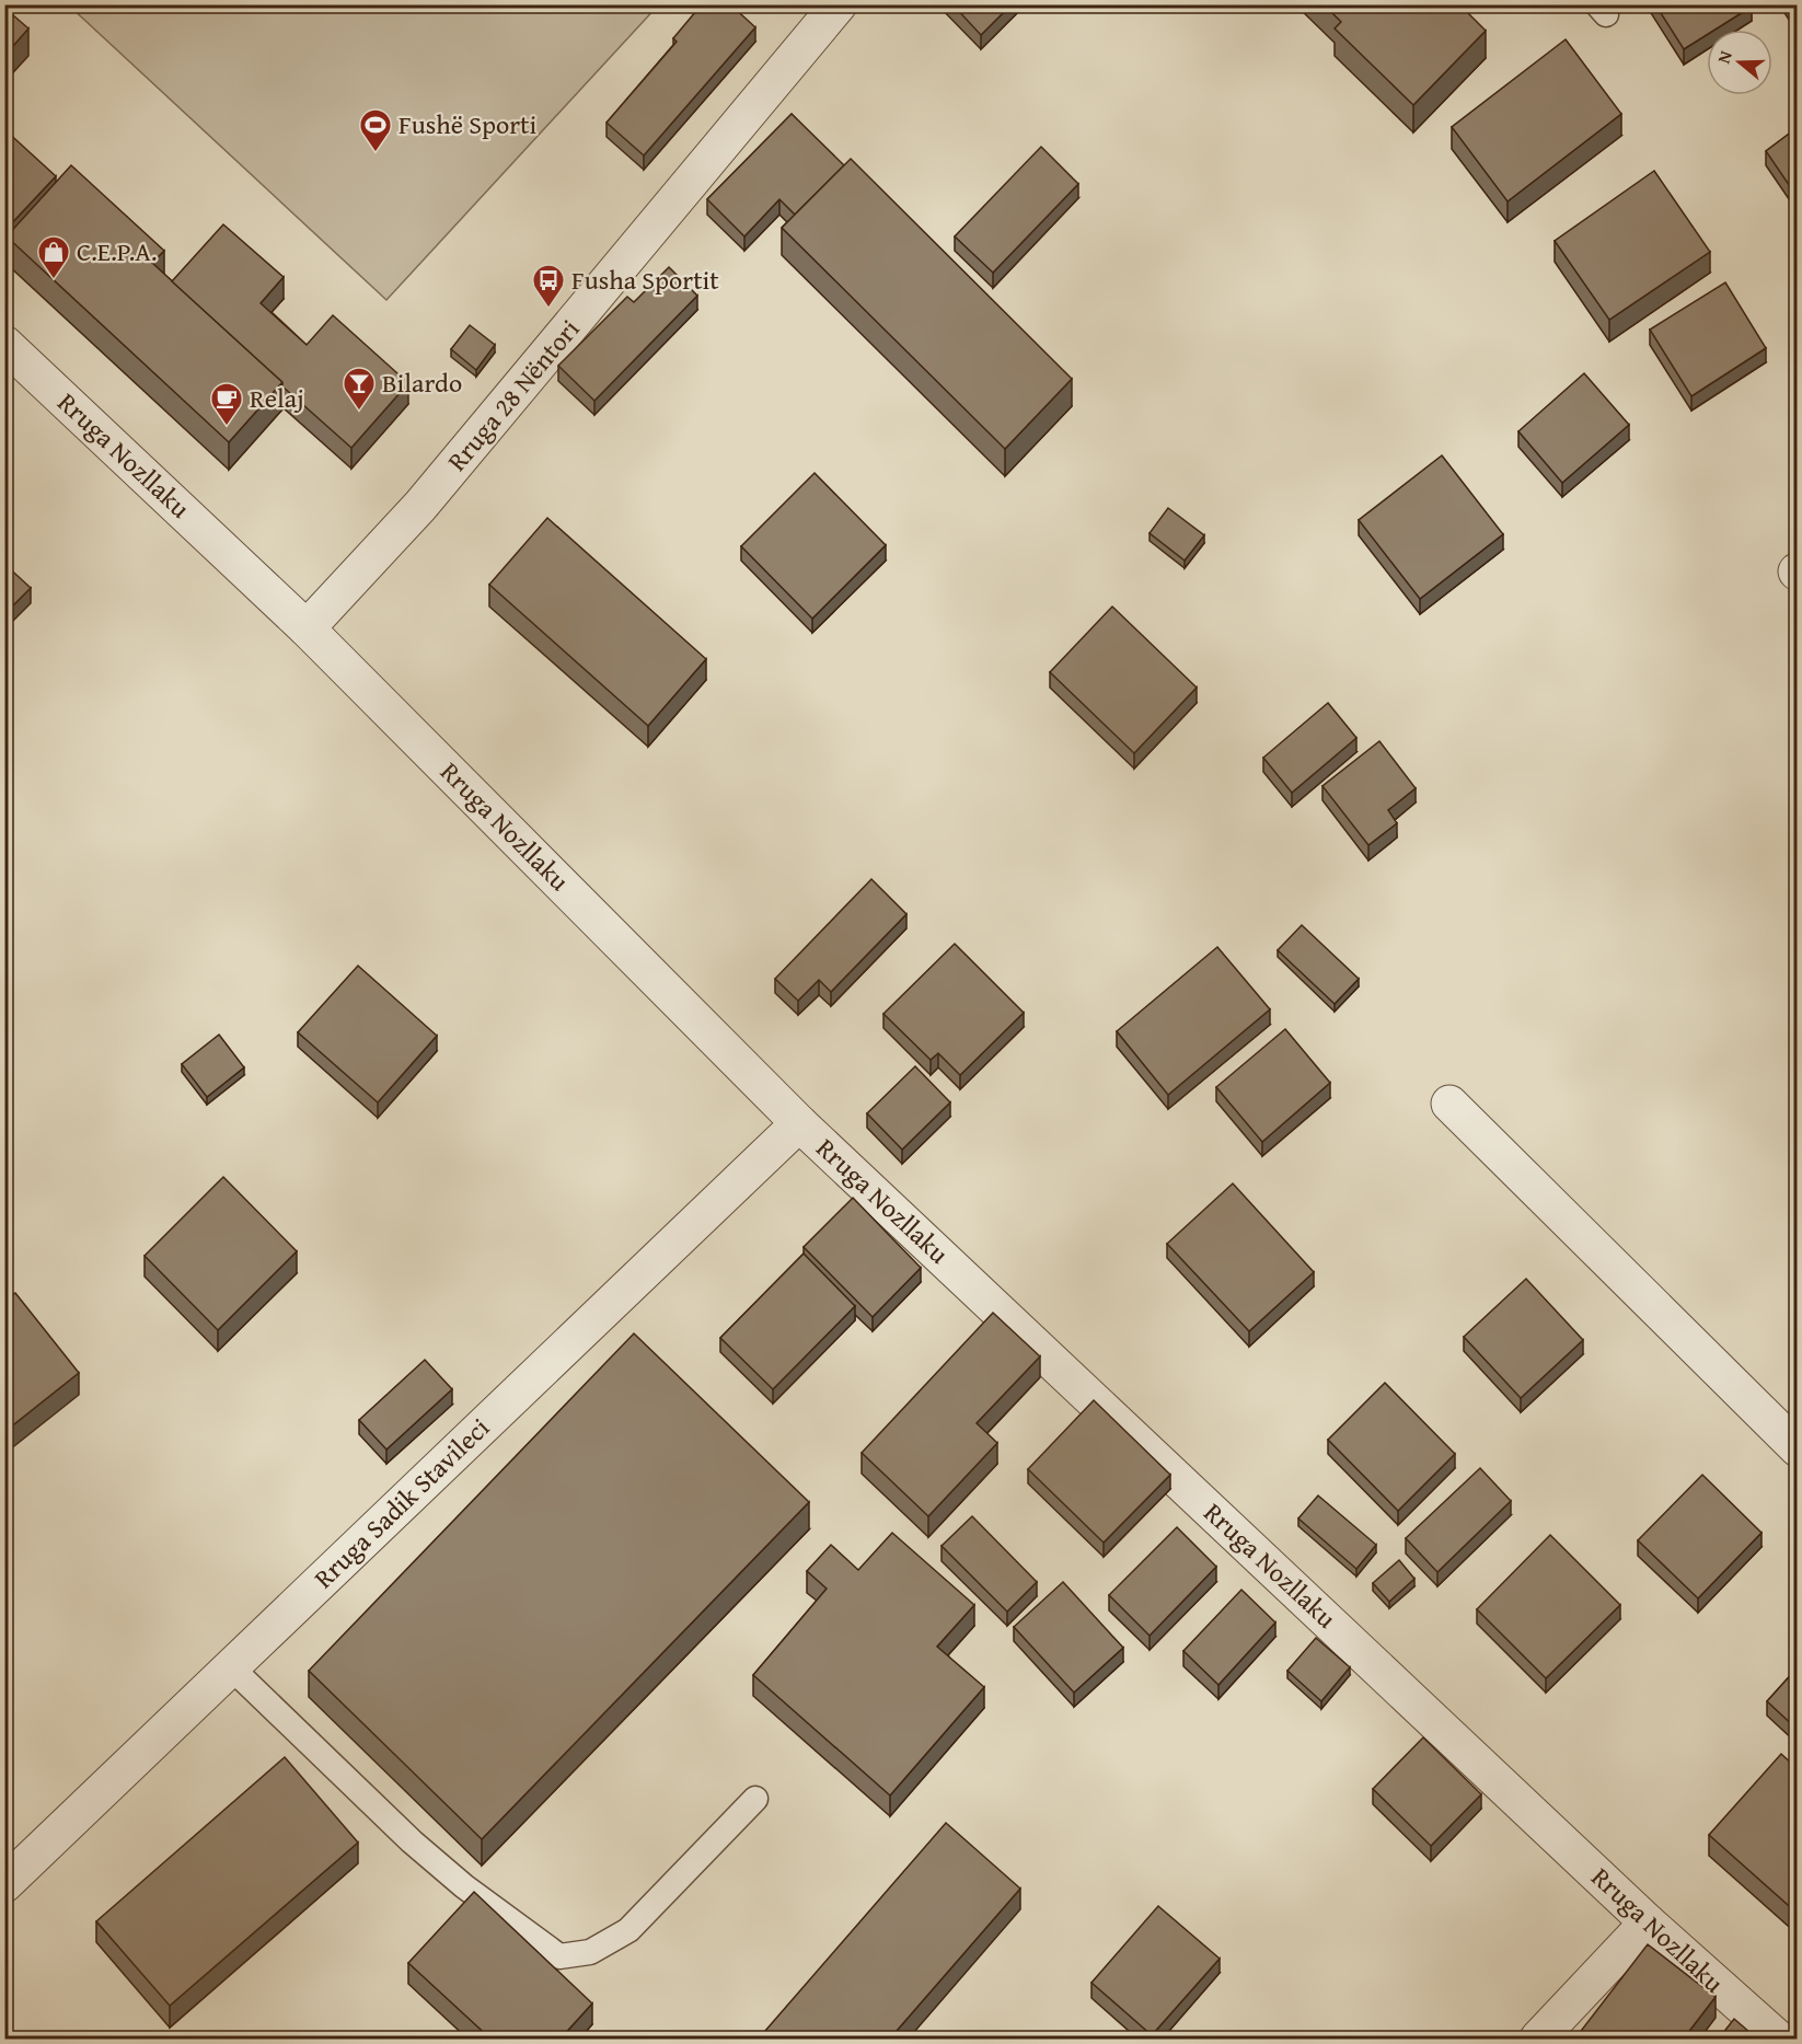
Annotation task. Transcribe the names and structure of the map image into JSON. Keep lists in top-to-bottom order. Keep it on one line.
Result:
{"streets":{"street":["Rruga 28 Nëntori","Rruga Nozllaku","Rruga Sadik Stavileci"]},"crossings":[["Rruga 28 Nëntori","Rruga Nozllaku"],["Rruga Nozllaku","Rruga Sadik Stavileci"]],"places":{"sports":["Fushë Sporti"],"shop":["C.E.P.A."],"bus stop":["Fusha Sportit"],"bar":["Bilardo"],"cafe":["Relaj"]},"north":"left"}
